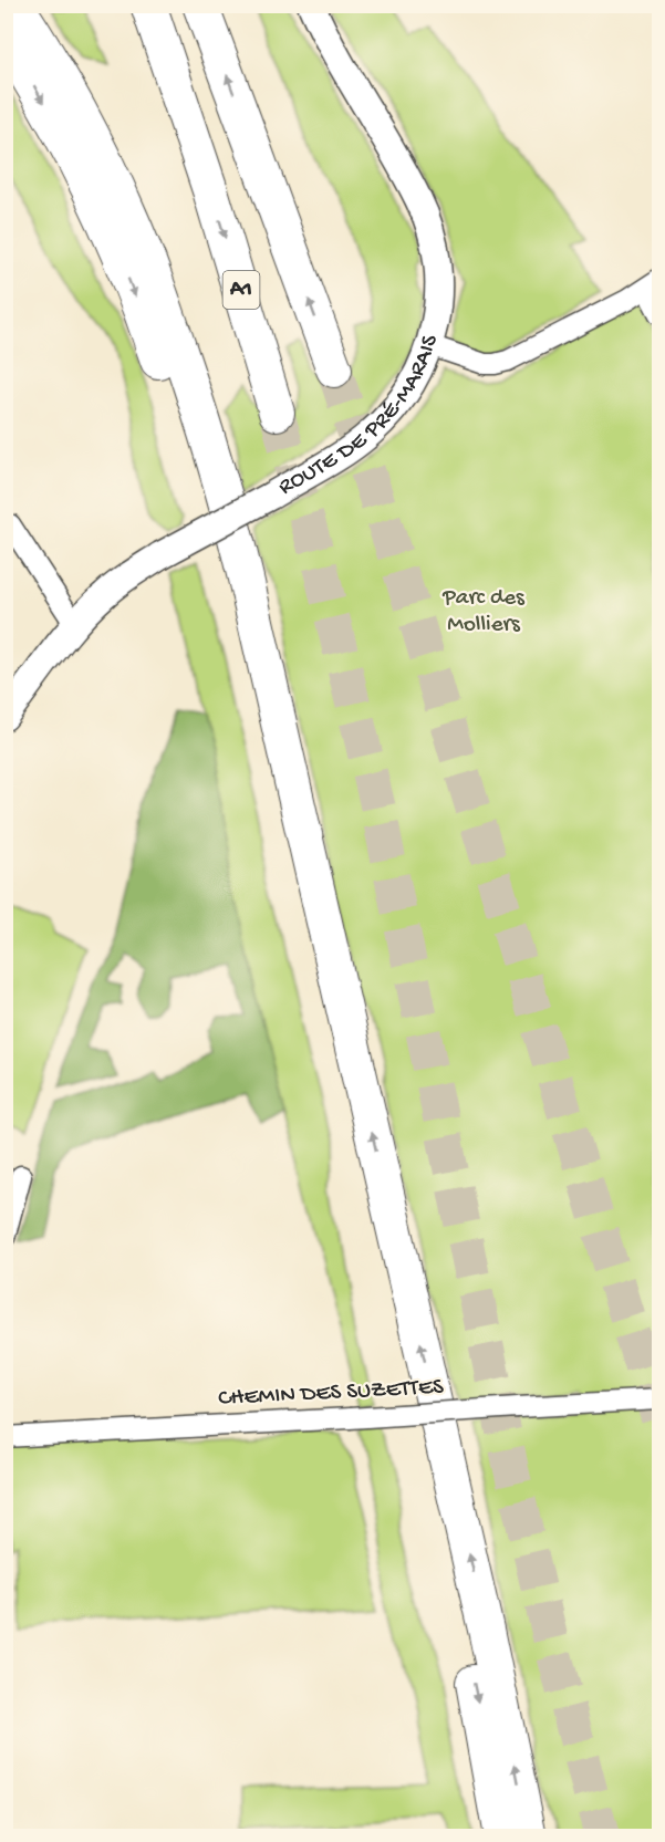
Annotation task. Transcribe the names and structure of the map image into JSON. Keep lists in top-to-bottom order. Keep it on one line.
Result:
{"streets":{"highway":["A1"],"street":["ROUTE DE PRÉ-MARAIS","CHEMIN DES SUZETTES"]},"parks":["Parc des Molliers"]}
